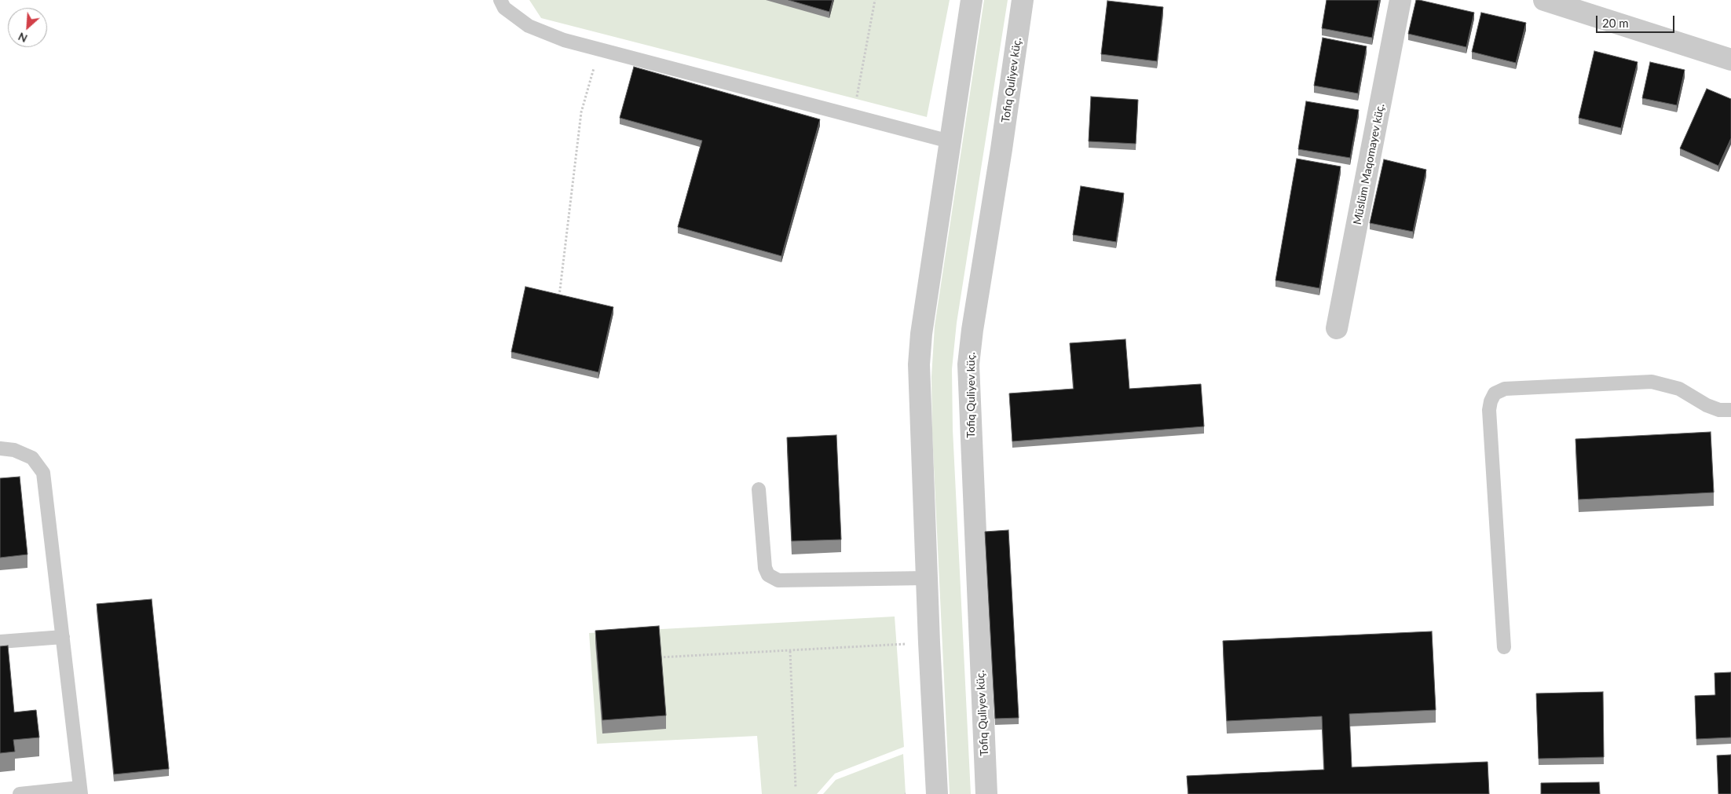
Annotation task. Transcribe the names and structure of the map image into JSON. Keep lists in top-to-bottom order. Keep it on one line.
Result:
{"streets":{"street":["Tofiq Quliyev küç.","Müslüm Maqomayev küç."]},"scale_bar":"20 m","north":"bottom left"}
